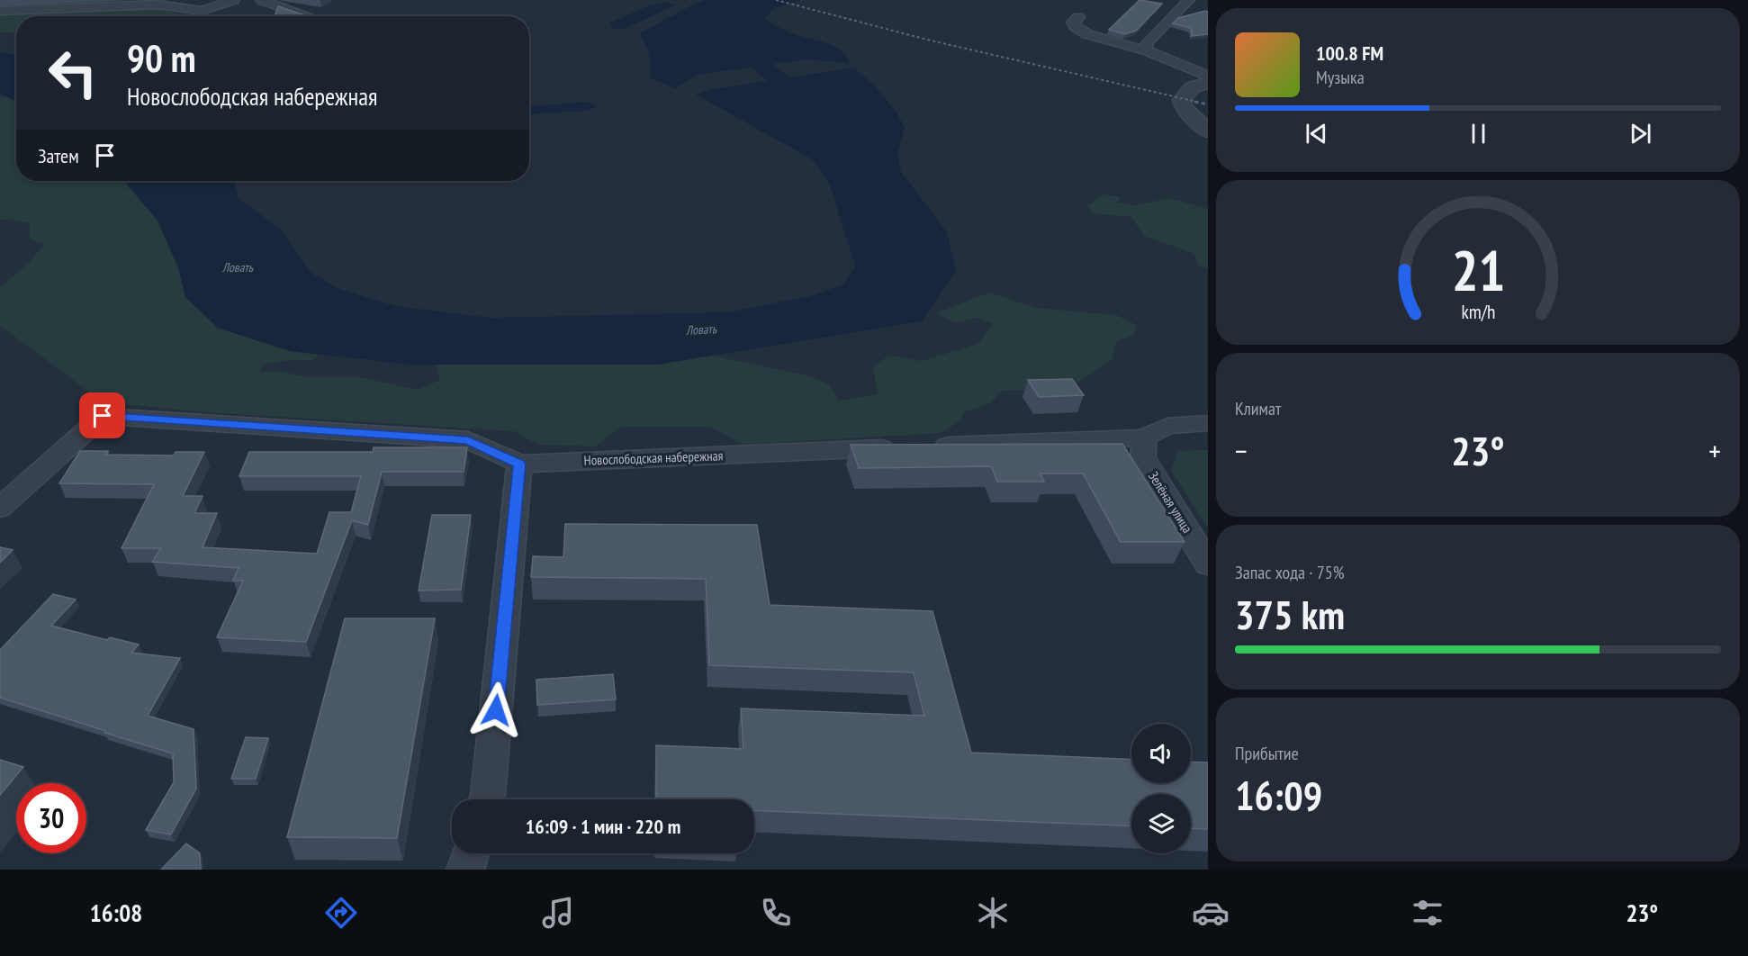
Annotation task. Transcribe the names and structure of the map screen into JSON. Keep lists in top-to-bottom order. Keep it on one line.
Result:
{"streets":{"street":["Новослободская набережная","Зелёная улица"]},"crossings":[["Новослободская набережная","Зелёная улица"]],"water":["Ловать"],"page":{"turn":["90 m","Новослободская набережная"],"song":["100.8 FM","Музыка"],"then":"Затем","tile":["Климат",["Запас хода · 75%","375 km"],["Прибытие","16:09"]],"heat":["−","23°","+"],"limit":"30","trip":"16:09 · 1 мин · 220 m","tabs":["16:08","23°"],"gauge":["21","km/h"]}}
